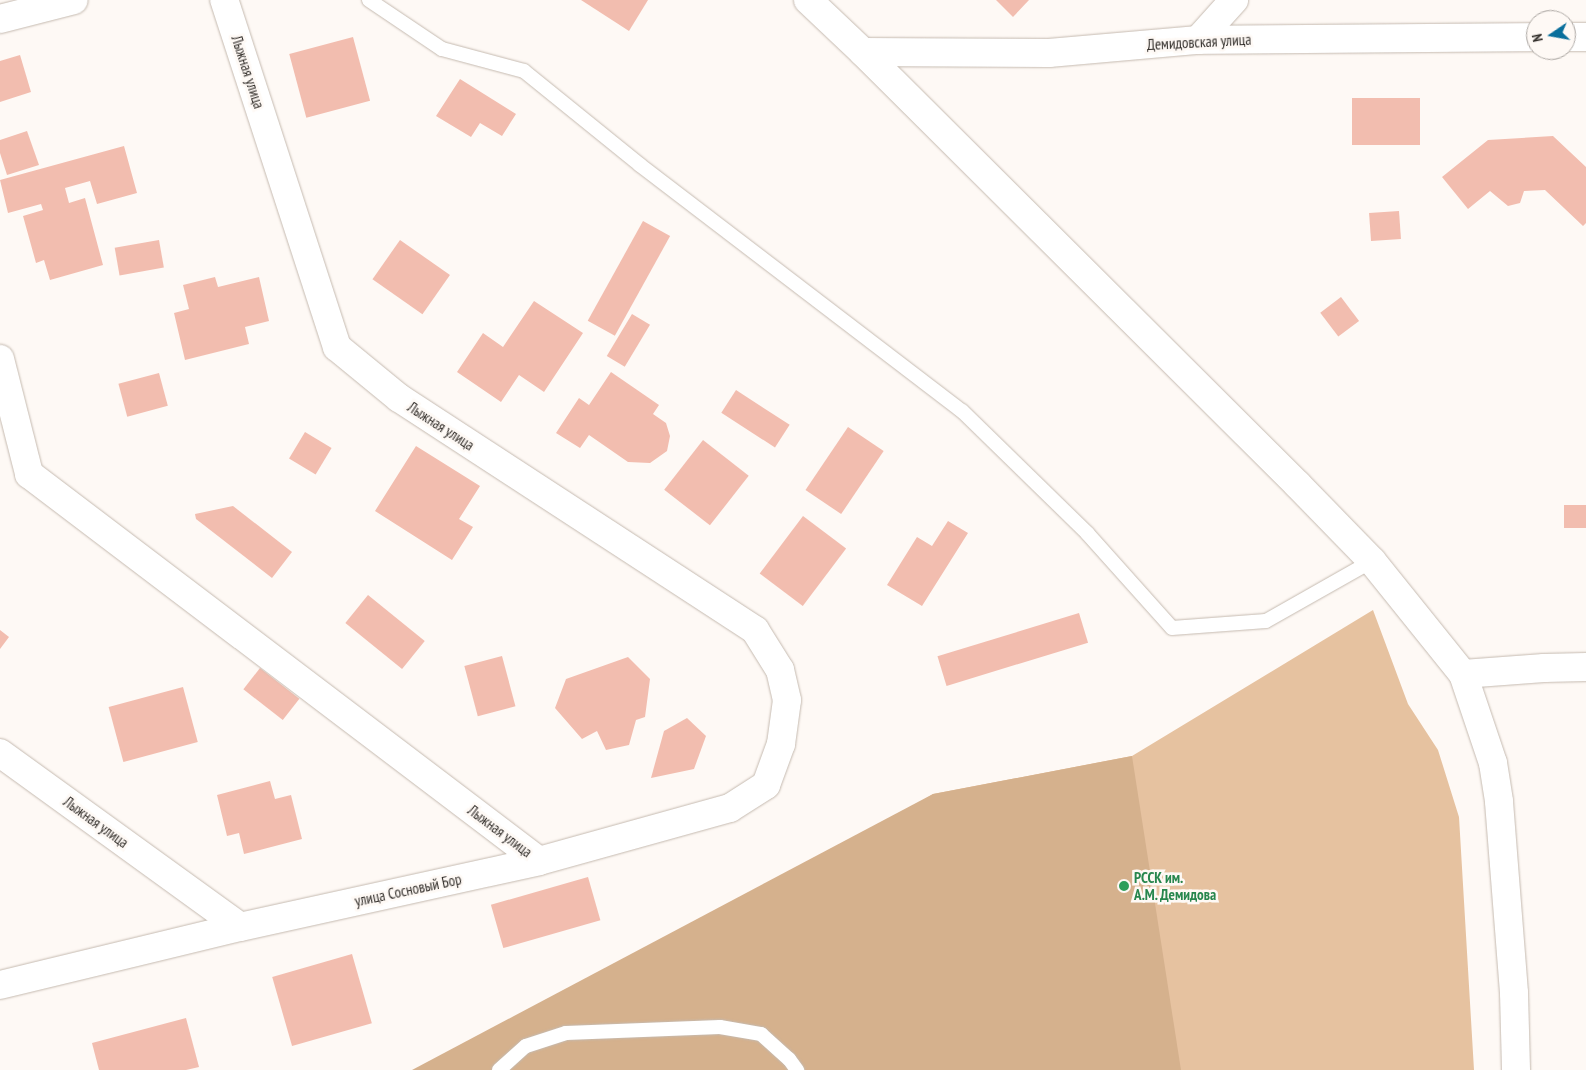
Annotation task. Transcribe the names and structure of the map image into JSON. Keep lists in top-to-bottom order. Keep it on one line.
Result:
{"streets":{"street":["Демидовская улица","Лыжная улица","улица Сосновый Бор"]},"crossings":[["Лыжная улица","улица Сосновый Бор"]],"places":["РССК им. А.М. Демидова"],"north":"left"}
